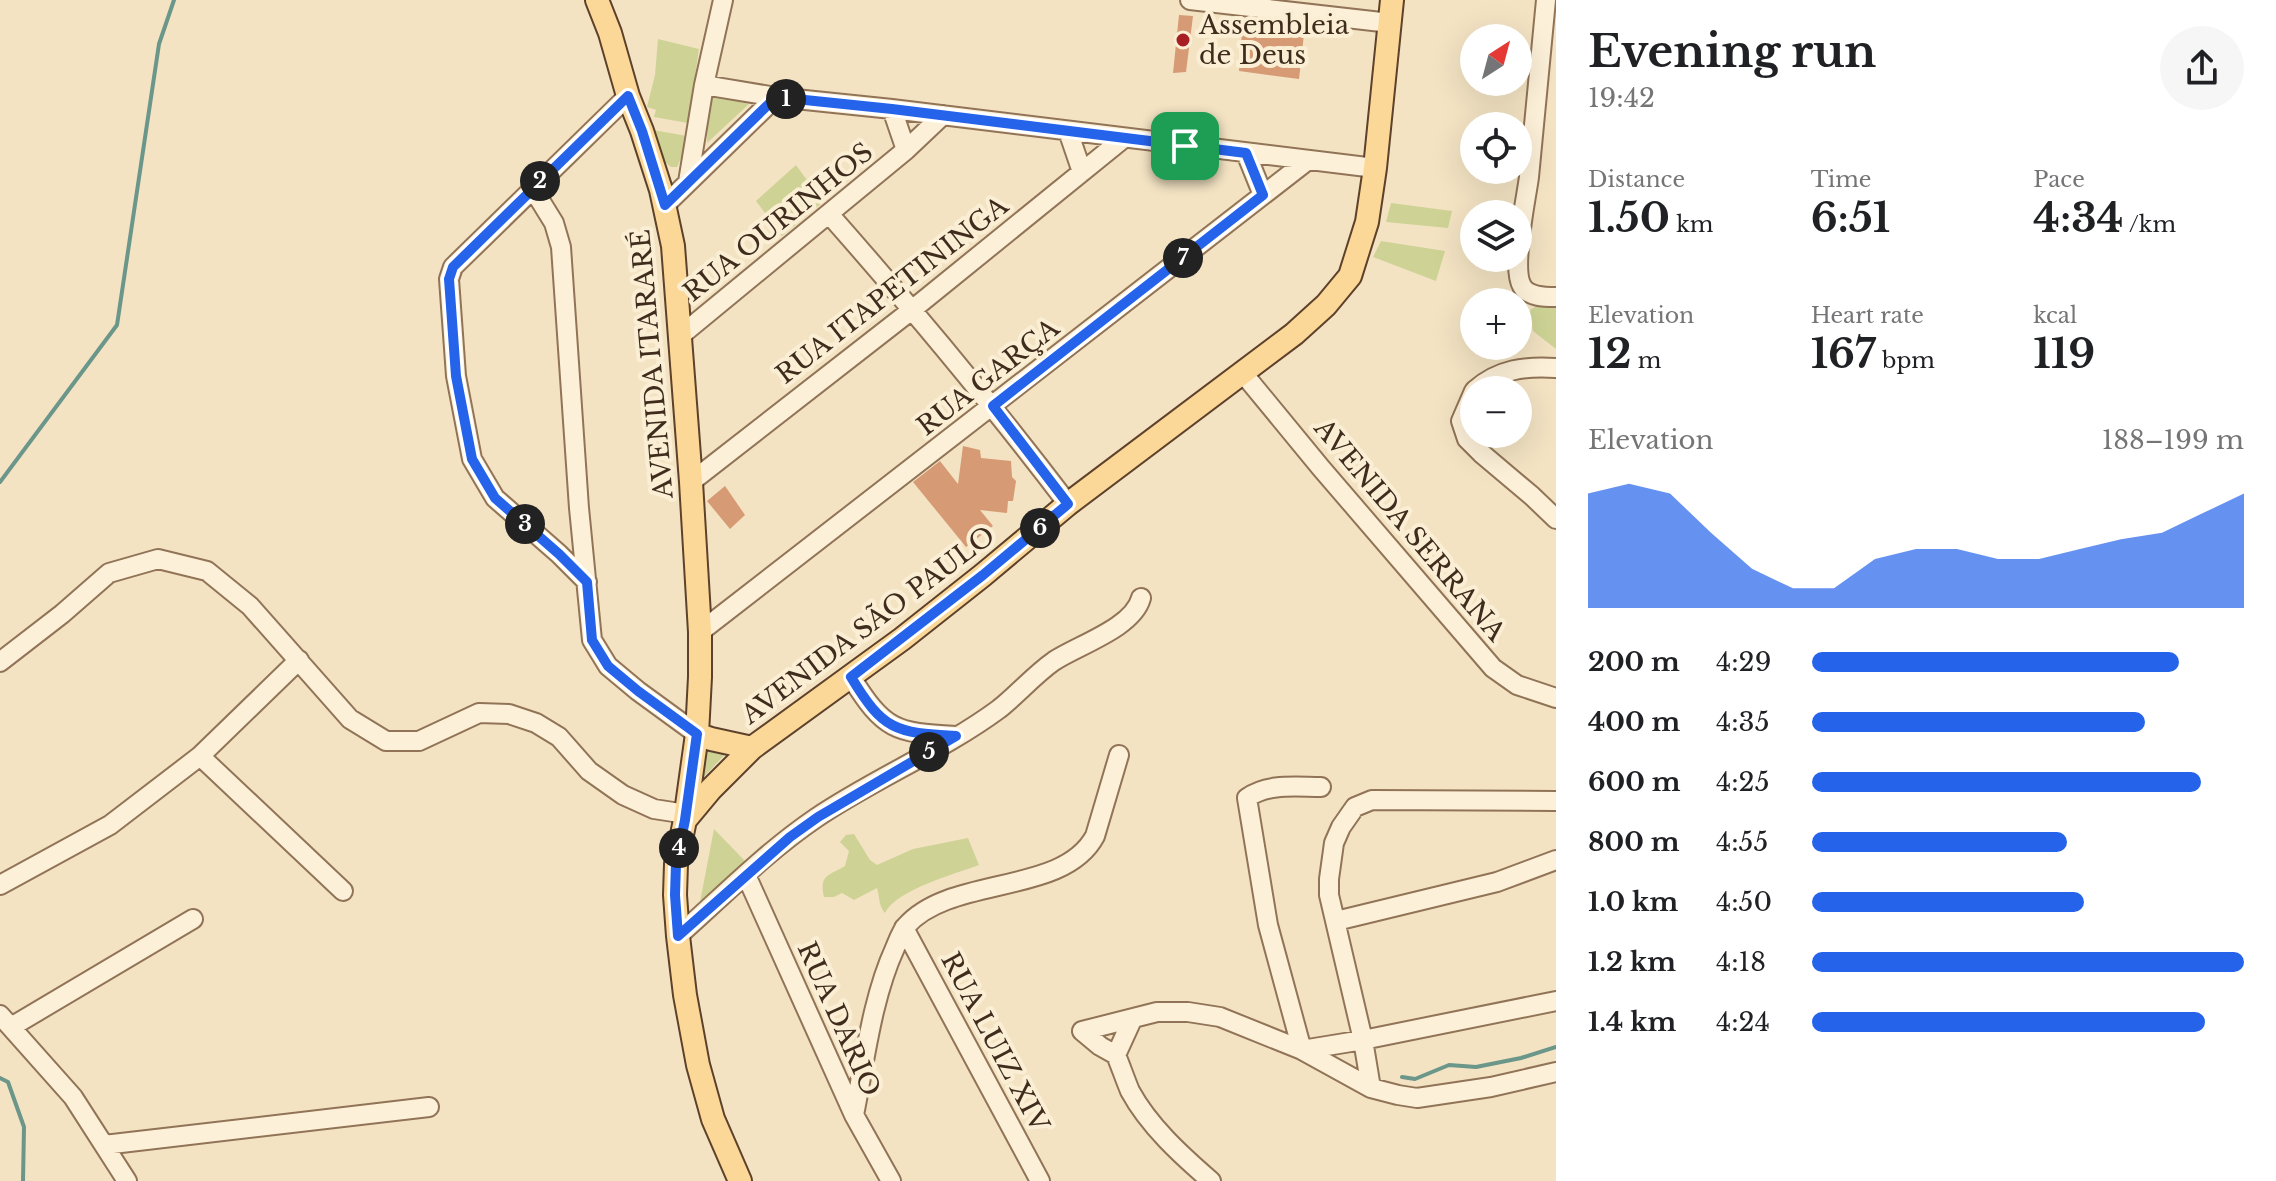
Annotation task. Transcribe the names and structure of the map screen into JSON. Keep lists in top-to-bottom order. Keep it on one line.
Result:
{"streets":{"main road":["AVENIDA ITARARÉ","AVENIDA SÃO PAULO"],"street":["RUA OURINHOS","RUA ITAPETININGA","RUA GARÇA","AVENIDA SERRANA","RUA DARIO","RUA LUIZ XIV"]},"crossings":[["RUA OURINHOS","AVENIDA ITARARÉ"],["RUA ITAPETININGA","AVENIDA ITARARÉ"],["AVENIDA ITARARÉ","RUA GARÇA"],["AVENIDA ITARARÉ","AVENIDA SÃO PAULO"],["AVENIDA SERRANA","AVENIDA SÃO PAULO"]],"places":["Assembleia de Deus"],"north":"top right","page":{"heading":["Evening run","19:42"],"map_buttons":["+","−"],"pins":["1","2","7","3","6","5","4"],"stats":[["Distance","1.50 km"],["Time","6:51"],["Pace","4:34 /km"],["Elevation","12 m"],["Heart rate","167 bpm"],["kcal","119"]],"chart":["Elevation","188–199 m"],"list":[{"name":"200 m","note":"4:29"},{"name":"400 m","note":"4:35"},{"name":"600 m","note":"4:25"},{"name":"800 m","note":"4:55"},{"name":"1.0 km","note":"4:50"},{"name":"1.2 km","note":"4:18"},{"name":"1.4 km","note":"4:24"}]}}
